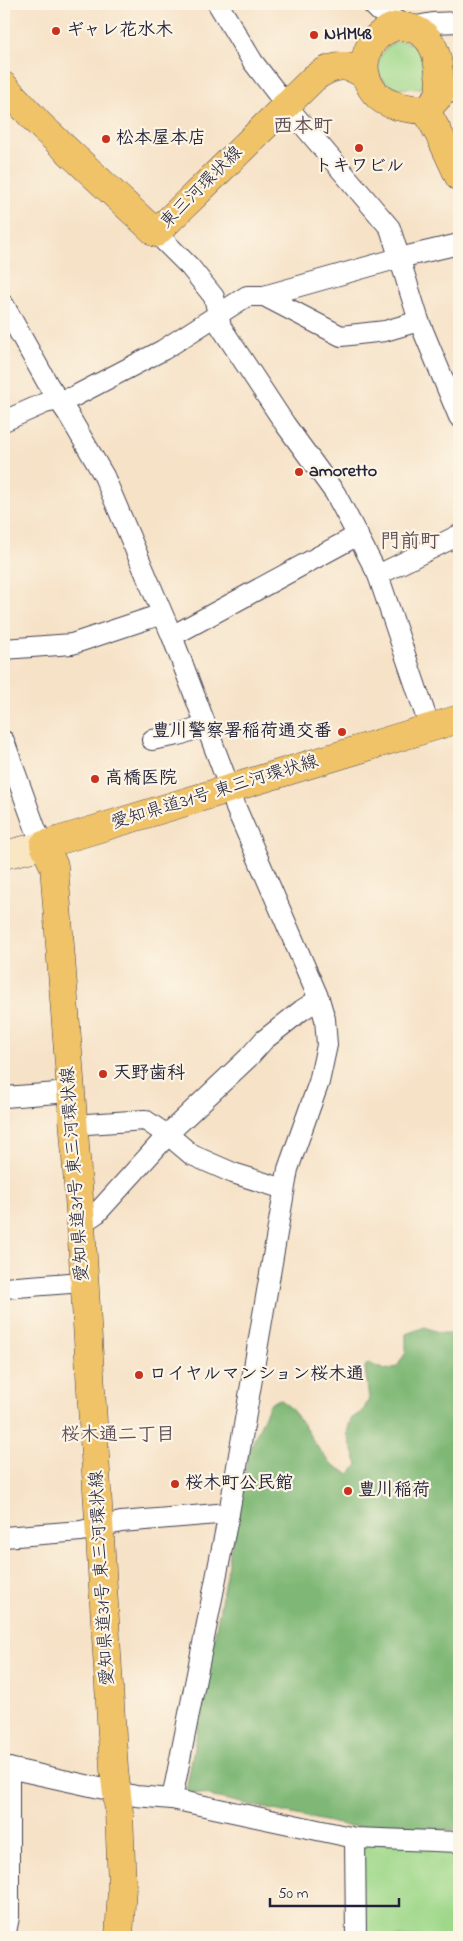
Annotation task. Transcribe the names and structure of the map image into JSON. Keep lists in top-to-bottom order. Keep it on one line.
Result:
{"streets":{"main road":["東三河環状線","愛知県道31号 東三河環状線"]},"districts":["西本町","門前町","桜木通二丁目"],"places":["ギャレ花水木","NHM48","松本屋本店","トキワビル","amoretto","豊川警察署稲荷通交番","高橋医院","天野歯科","ロイヤルマンション桜木通","桜木町公民館","豊川稲荷"],"scale_bar":"50 m"}
